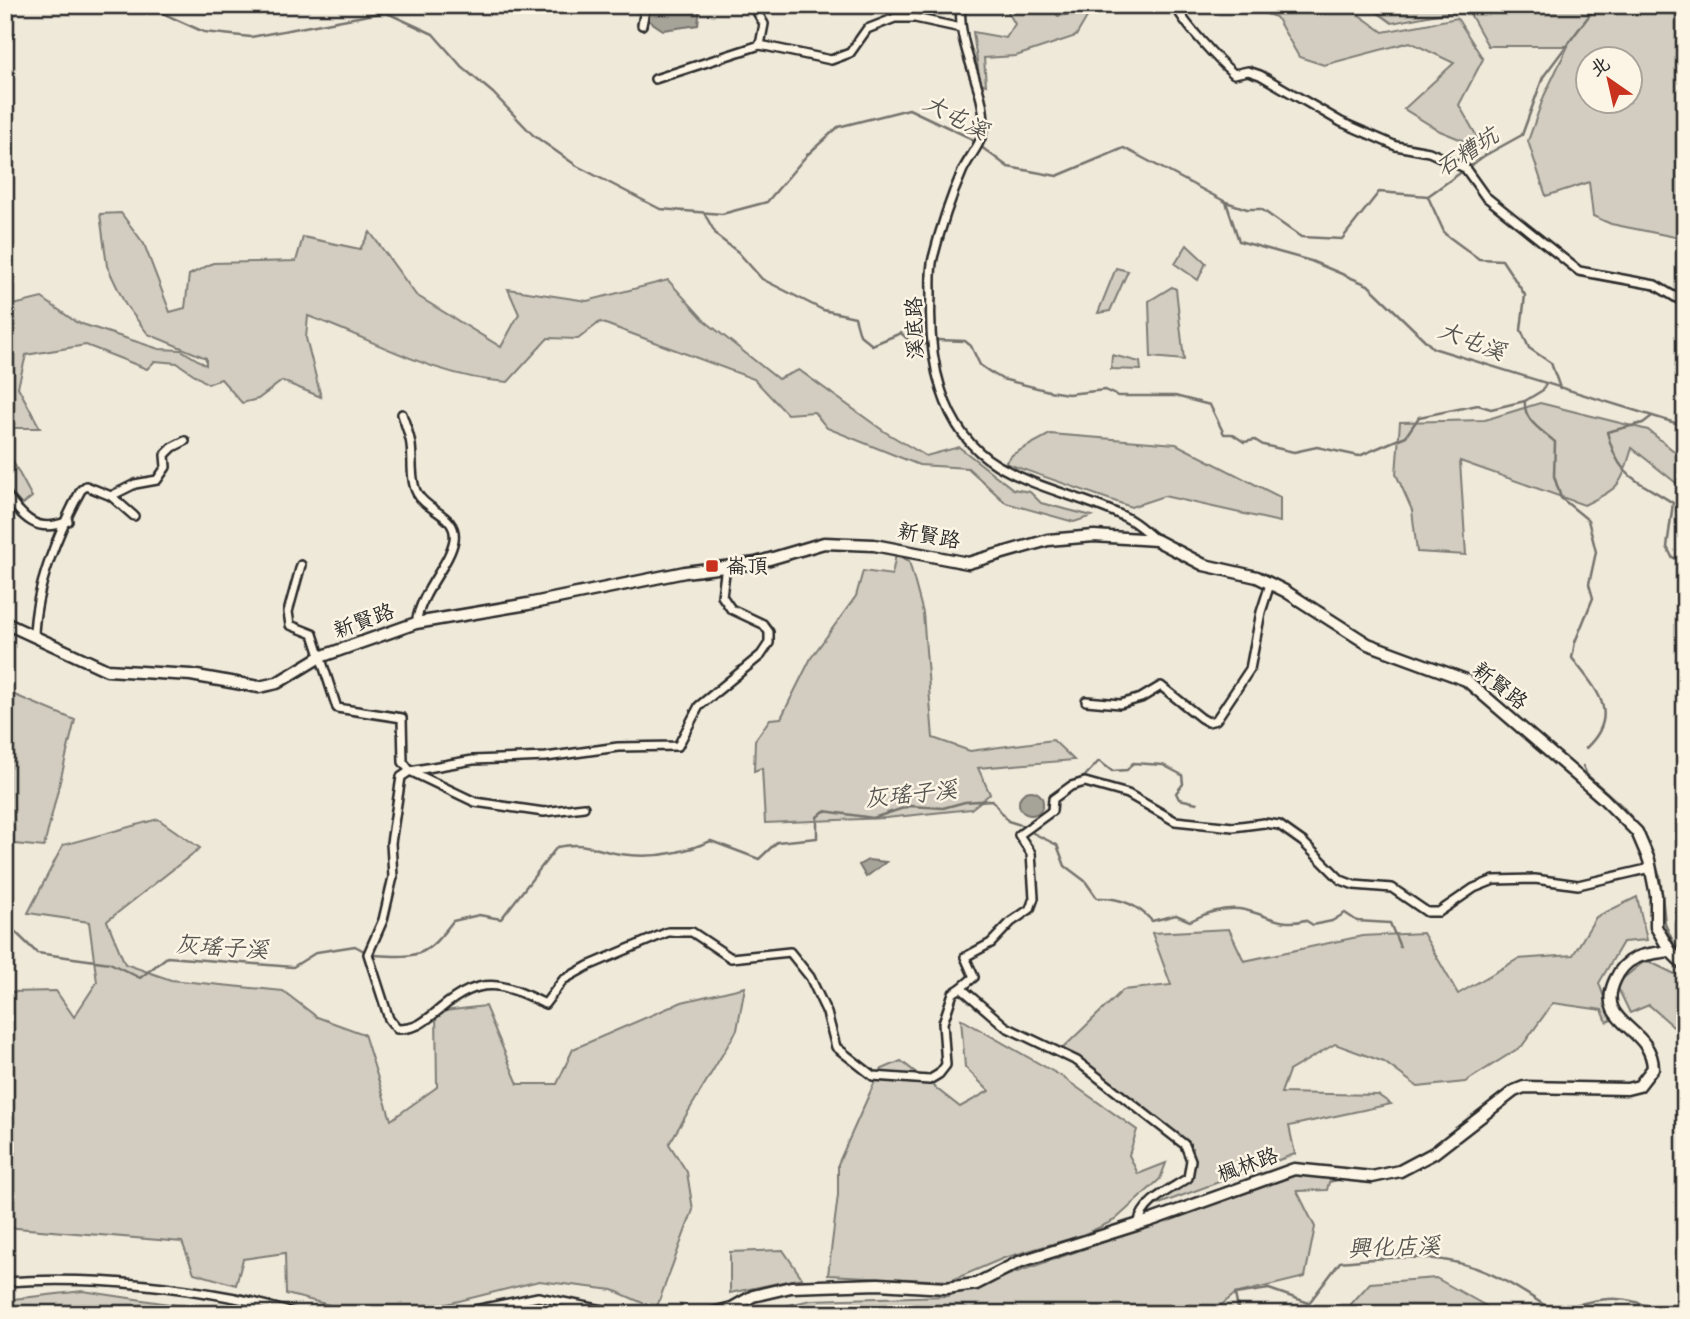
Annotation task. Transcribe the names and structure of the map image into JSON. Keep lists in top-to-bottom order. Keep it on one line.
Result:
{"streets":{"street":["溪底路","新賢路","楓林路"]},"crossings":[["溪底路","新賢路"],["新賢路","楓林路"]],"water":["大屯溪","石糟坑","灰瑤子溪","興化店溪"],"places":{"transit":["崙頂"]},"north":"top left"}
